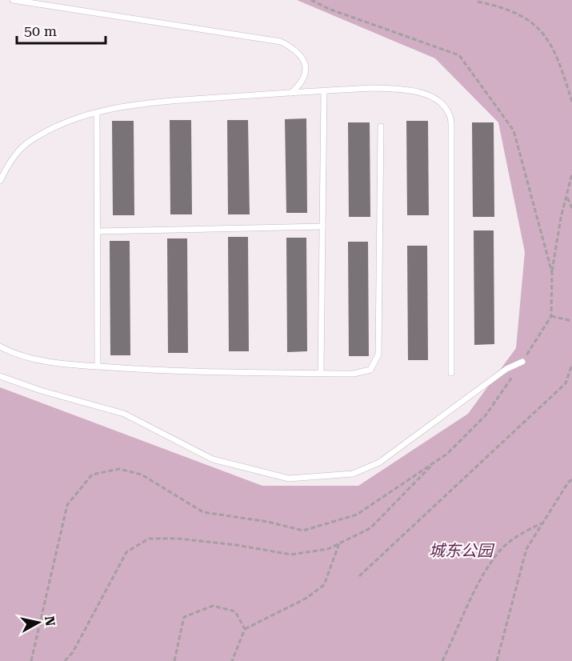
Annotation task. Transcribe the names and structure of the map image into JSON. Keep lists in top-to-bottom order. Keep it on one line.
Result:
{"parks":["城东公园"],"scale_bar":"50 m","north":"right"}
